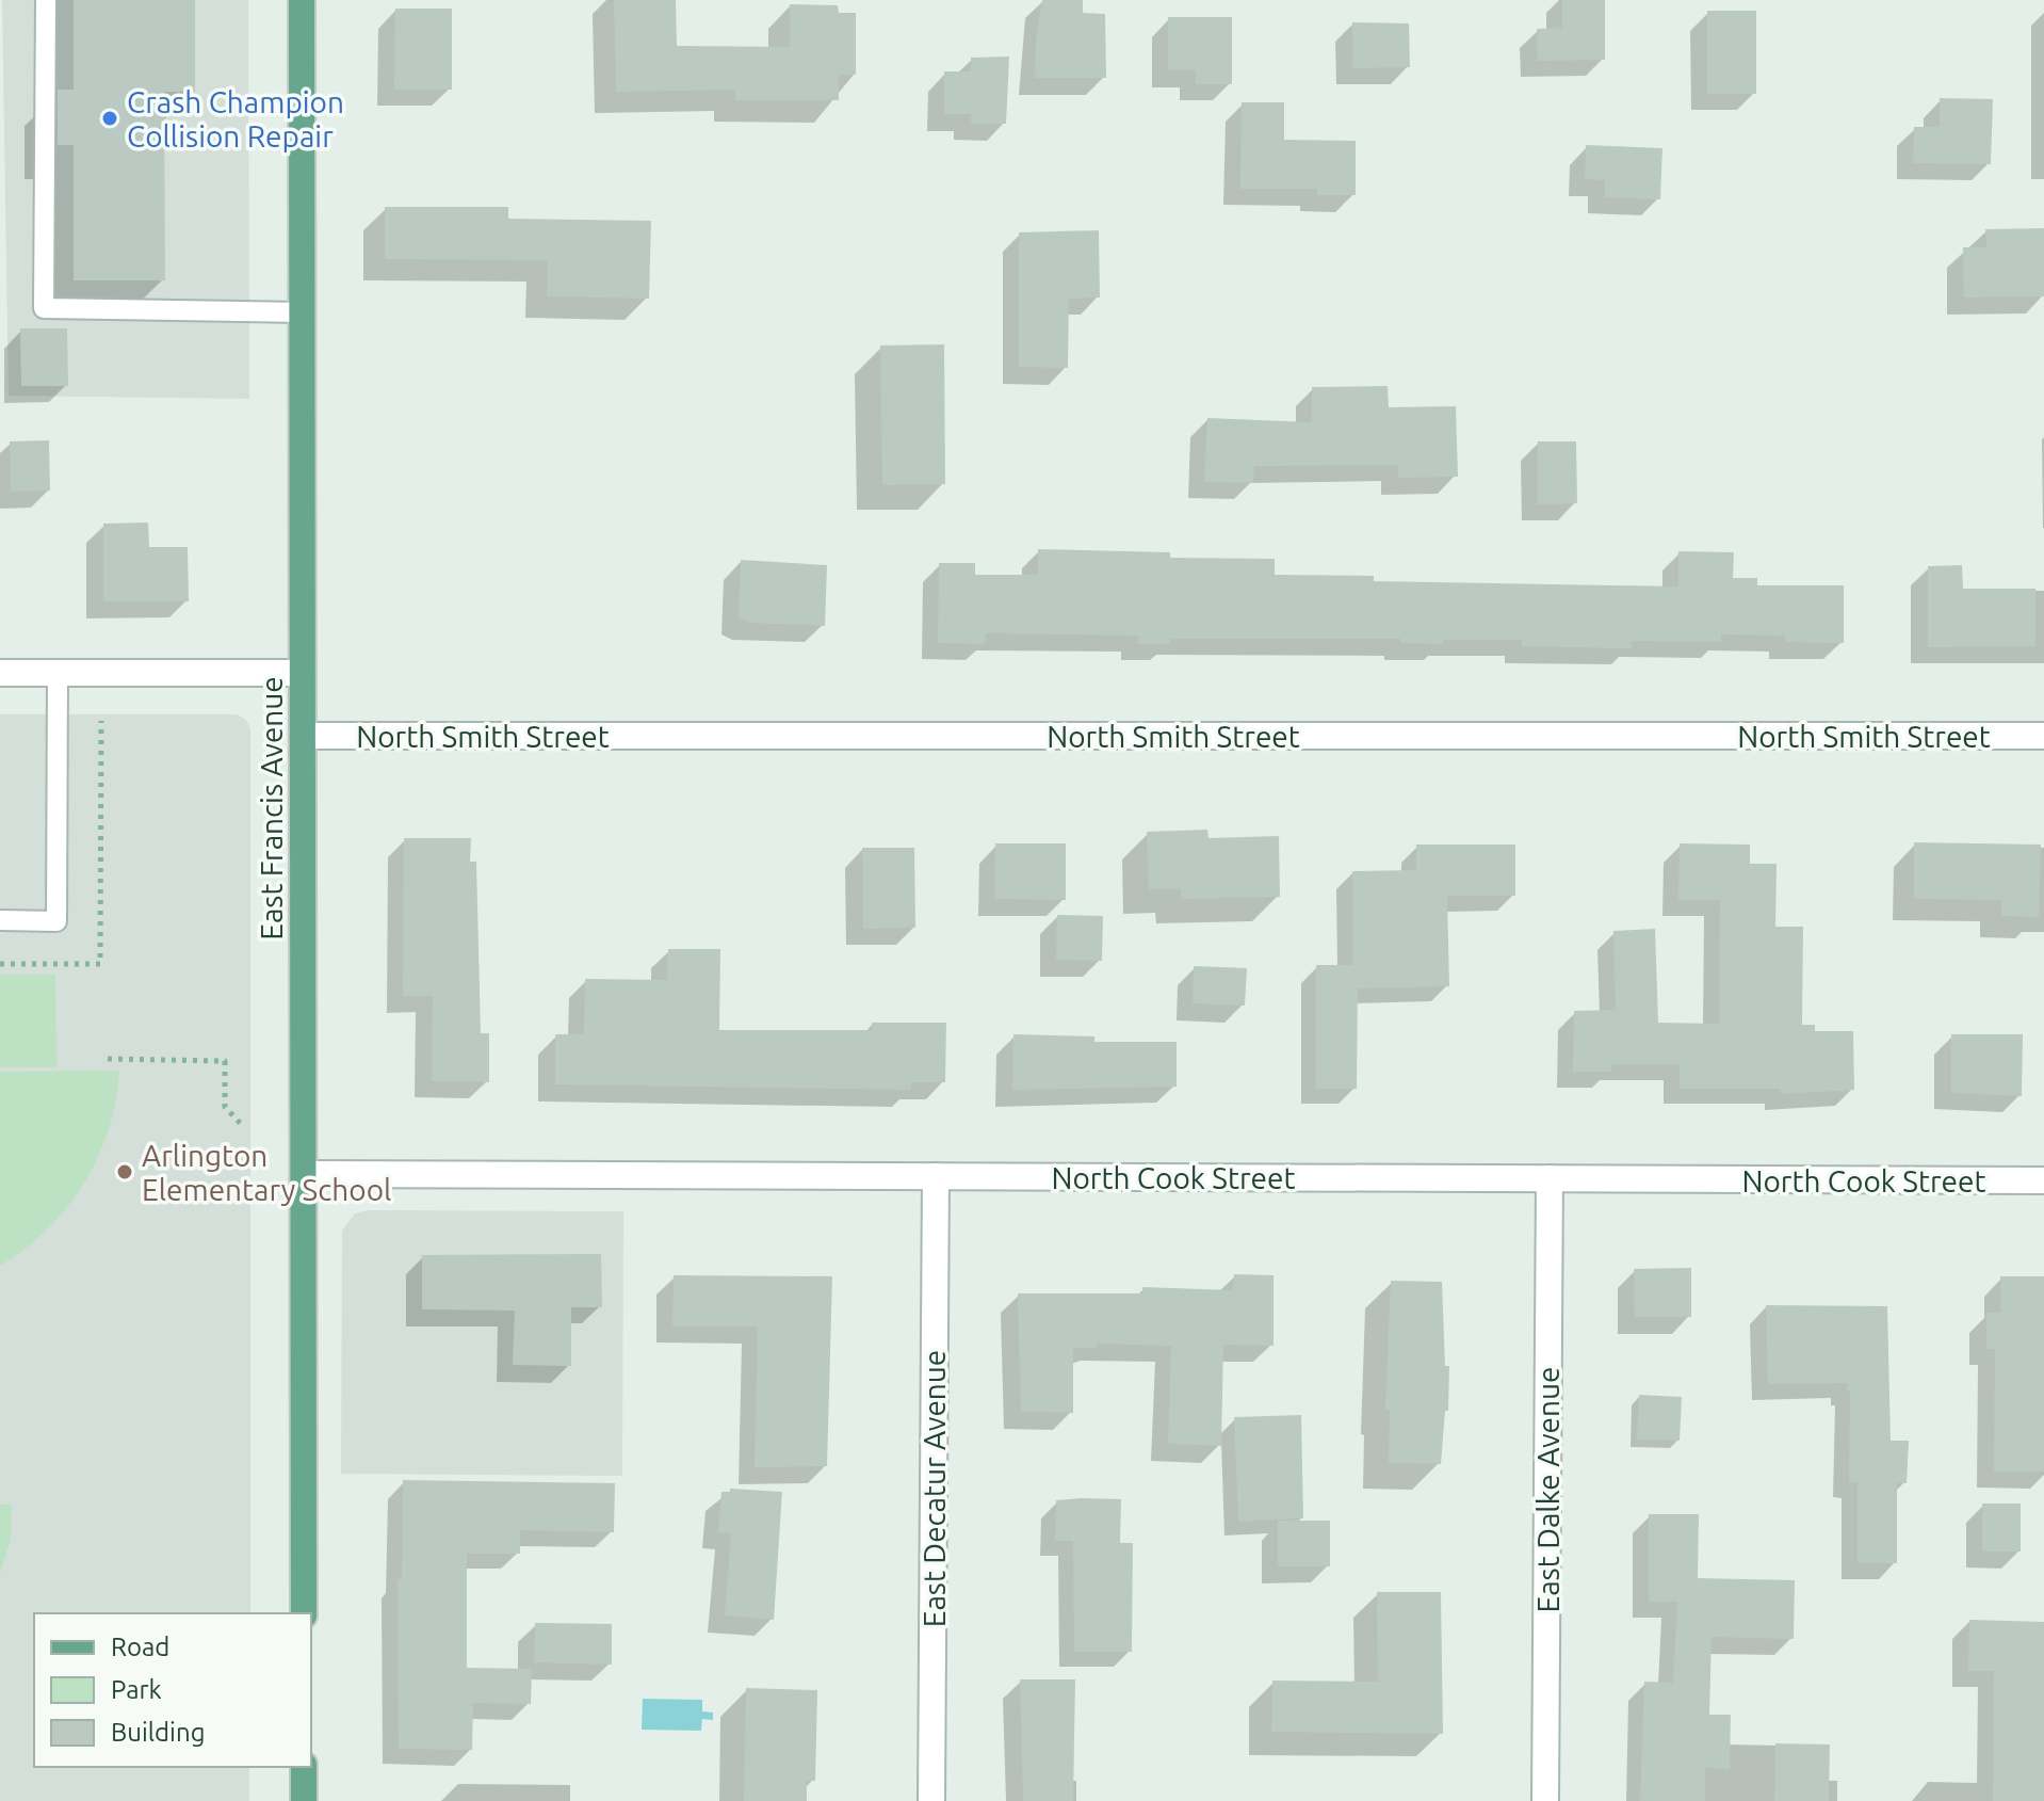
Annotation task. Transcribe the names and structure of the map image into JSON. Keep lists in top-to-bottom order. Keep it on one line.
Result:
{"streets":{"main road":["East Francis Avenue"],"street":["North Smith Street","North Cook Street","East Decatur Avenue","East Dalke Avenue"]},"crossings":[["North Smith Street","East Francis Avenue"],["East Francis Avenue","North Cook Street"],["North Cook Street","East Decatur Avenue"],["North Cook Street","East Dalke Avenue"]],"places":["Crash Champion Collision Repair","Arlington Elementary School"],"legend":["Road","Park","Building"]}
